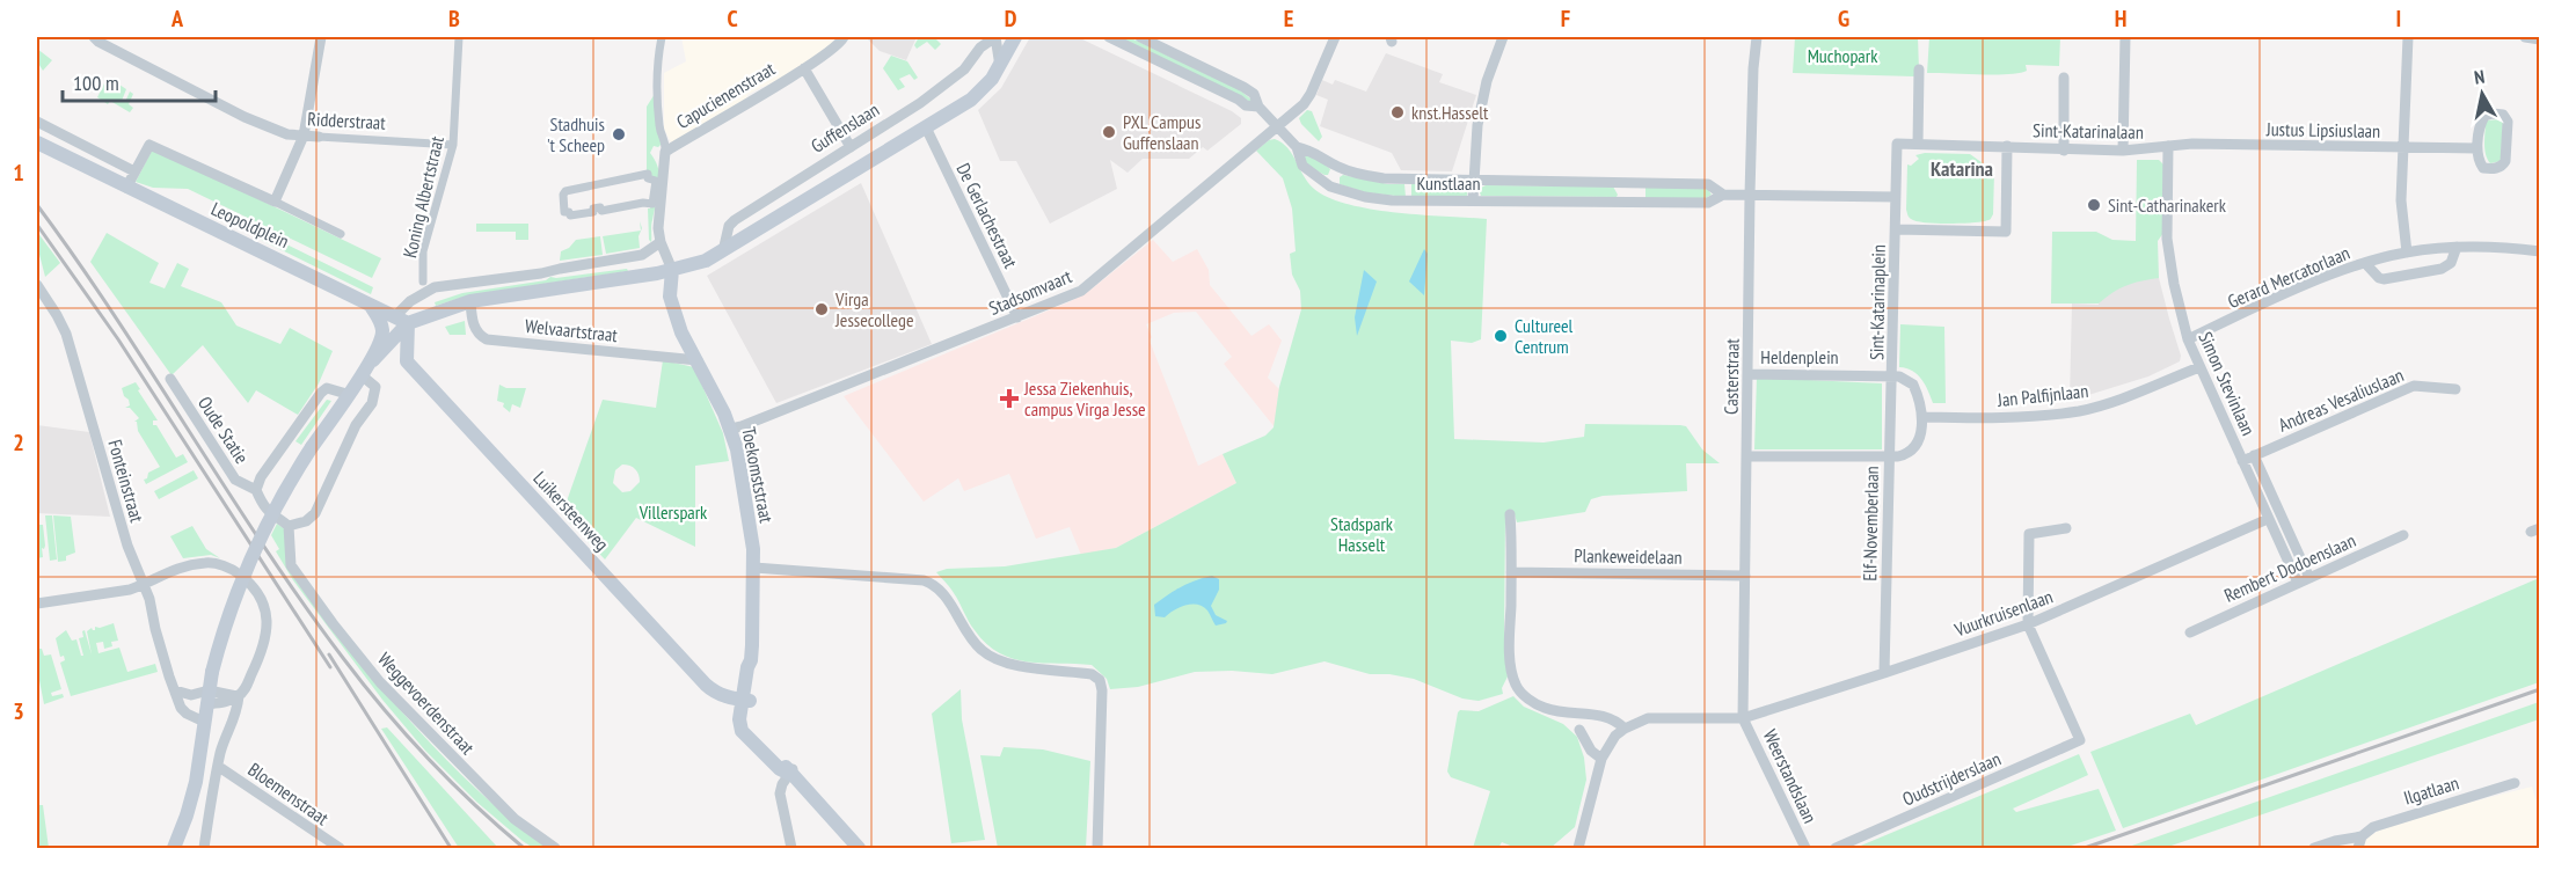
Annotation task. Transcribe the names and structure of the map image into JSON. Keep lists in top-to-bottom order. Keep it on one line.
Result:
{"streets":{"main road":["Leopoldplein","Toekomststraat","Luikersteenweg"],"street":["Capucienenstraat","Ridderstraat","Guffenslaan","Justus Lipsiuslaan","Sint-Katarinalaan","Kunstlaan","Koning Albertstraat","De Gerlachestraat","Gerard Mercatorlaan","Stadsomvaart","Sint-Katarinaplein","Welvaartstraat","Heldenplein","Casterstraat","Simon Stevinlaan","Jan Palfijnlaan","Andreas Vesaliuslaan","Oude Statie","Fonteinstraat","Elf-Novemberlaan","Plankeweidelaan","Rembert Dodoenslaan","Vuurkruisenlaan","Weggevoerdenstraat","Weerstandslaan","Oudstrijderslaan","Ilgatlaan","Bloemenstraat"]},"crossings":[["Capucienenstraat","Guffenslaan"],["Ridderstraat","Koning Albertstraat"],["Justus Lipsiuslaan","Sint-Katarinalaan"],["Justus Lipsiuslaan","Simon Stevinlaan"],["Sint-Katarinalaan","Sint-Katarinaplein"],["Sint-Katarinalaan","Simon Stevinlaan"],["Kunstlaan","Stadsomvaart"],["Kunstlaan","Casterstraat"],["De Gerlachestraat","Stadsomvaart"],["Gerard Mercatorlaan","Simon Stevinlaan"],["Stadsomvaart","Toekomststraat"],["Sint-Katarinaplein","Heldenplein"],["Sint-Katarinaplein","Elf-Novemberlaan"],["Welvaartstraat","Toekomststraat"],["Heldenplein","Casterstraat"],["Heldenplein","Elf-Novemberlaan"],["Casterstraat","Plankeweidelaan"],["Casterstraat","Vuurkruisenlaan"],["Casterstraat","Weerstandslaan"],["Simon Stevinlaan","Jan Palfijnlaan"],["Simon Stevinlaan","Andreas Vesaliuslaan"],["Simon Stevinlaan","Rembert Dodoenslaan"],["Simon Stevinlaan","Vuurkruisenlaan"],["Oude Statie","Weggevoerdenstraat"],["Toekomststraat","Luikersteenweg"],["Elf-Novemberlaan","Vuurkruisenlaan"],["Vuurkruisenlaan","Weerstandslaan"],["Vuurkruisenlaan","Oudstrijderslaan"]],"districts":["Katarina"],"parks":["Muchopark","Villerspark","Stadspark Hasselt"],"places":{"other":["knst.Hasselt","PXL Campus Guffenslaan","Stadhuis 't Scheep","Sint-Catharinakerk","Virga Jessecollege","Cultureel Centrum"],"health":["Jessa Ziekenhuis, campus Virga Jesse"]},"scale_bar":"100 m","north":"top","grid":{"columns":["A","B","C","D","E","F","G","H","I"],"rows":["1","2","3"]}}
